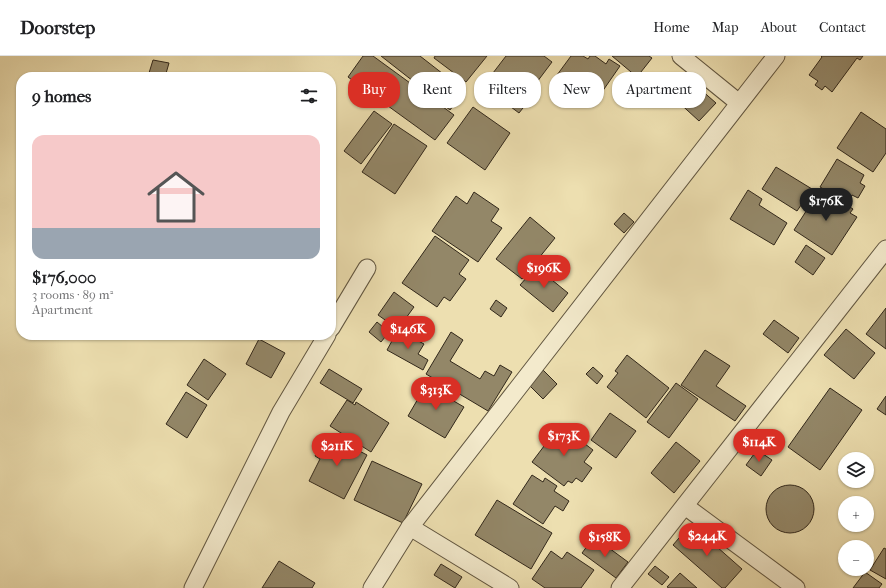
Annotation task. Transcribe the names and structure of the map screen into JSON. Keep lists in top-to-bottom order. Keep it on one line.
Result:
{"page":{"header":"Doorstep","nav":["Home","Map","About","Contact"],"chip":["Buy","Rent","Filters","New","Apartment"],"heading":"9 homes","list":[{"name":"$176,000","note":"3 rooms · 89 m² · Apartment"}],"price":["$176K","$196K","$146K","$313K","$173K","$114K","$211K","$244K","$158K"],"map_buttons":["+","−"]}}
